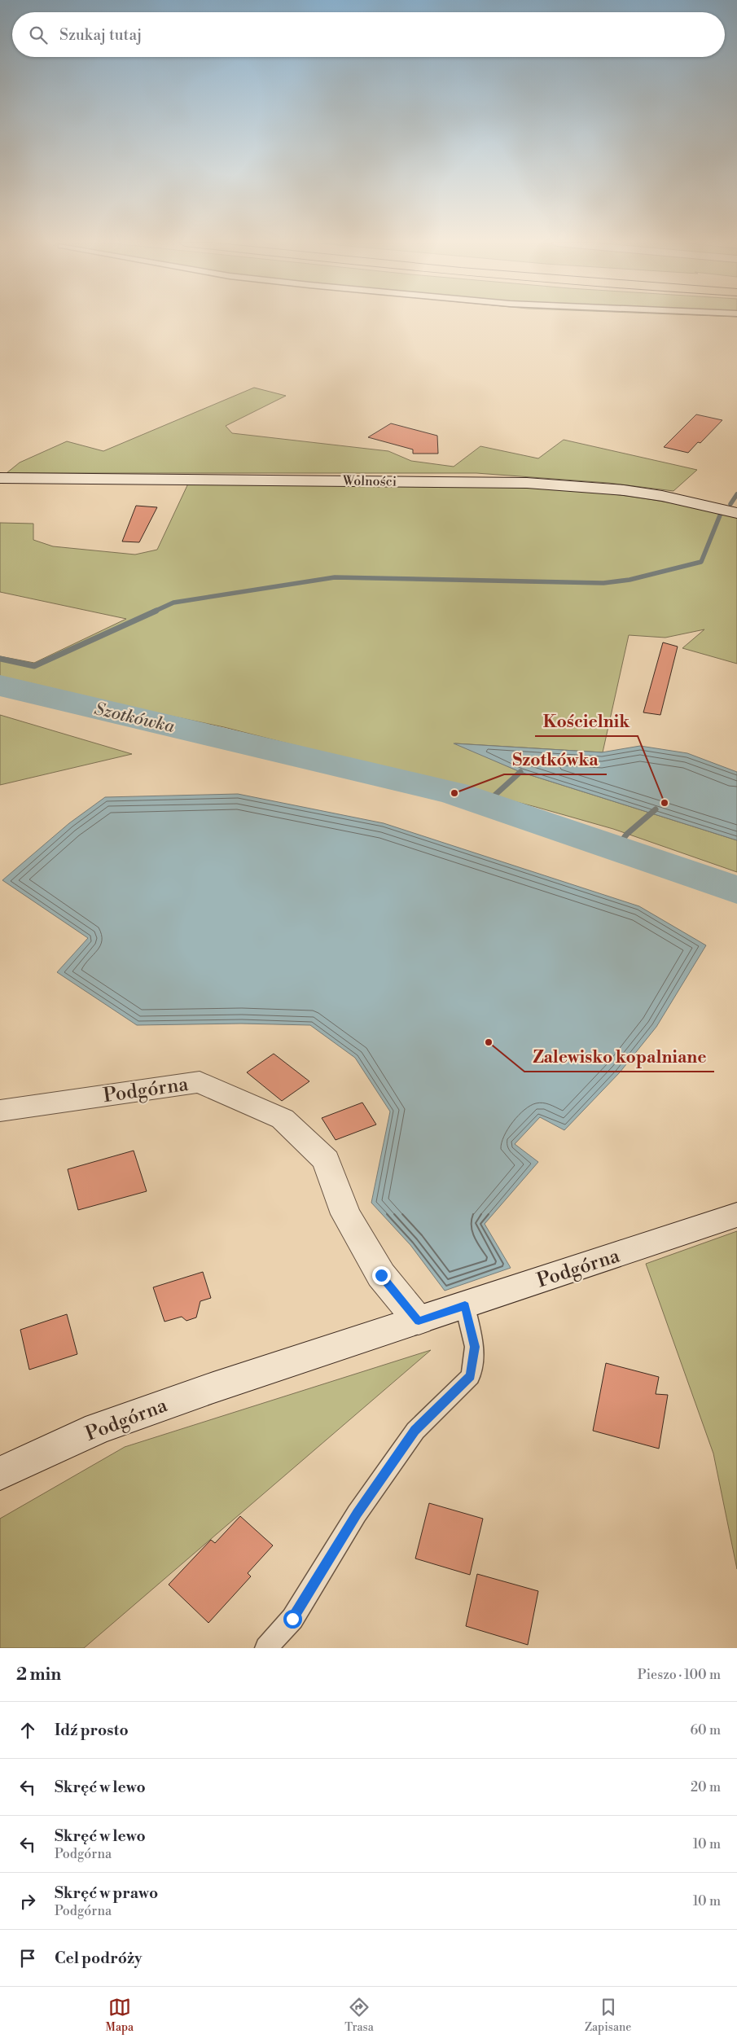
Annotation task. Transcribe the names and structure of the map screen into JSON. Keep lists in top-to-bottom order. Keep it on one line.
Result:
{"streets":{"street":["Wolności","Podgórna"]},"water":["Szotkówka"],"places":["Szotkówka","Kościelnik","Zalewisko kopalniane"],"page":{"search":"Szukaj tutaj","heading":["2 min","Pieszo · 100 m"],"list":[["Idź prosto","60 m"],["Skręć w lewo","20 m"],["Skręć w lewo","Podgórna","10 m"],["Skręć w prawo","Podgórna","10 m"],"Cel podróży"],"nav":["Mapa","Trasa","Zapisane"]}}
